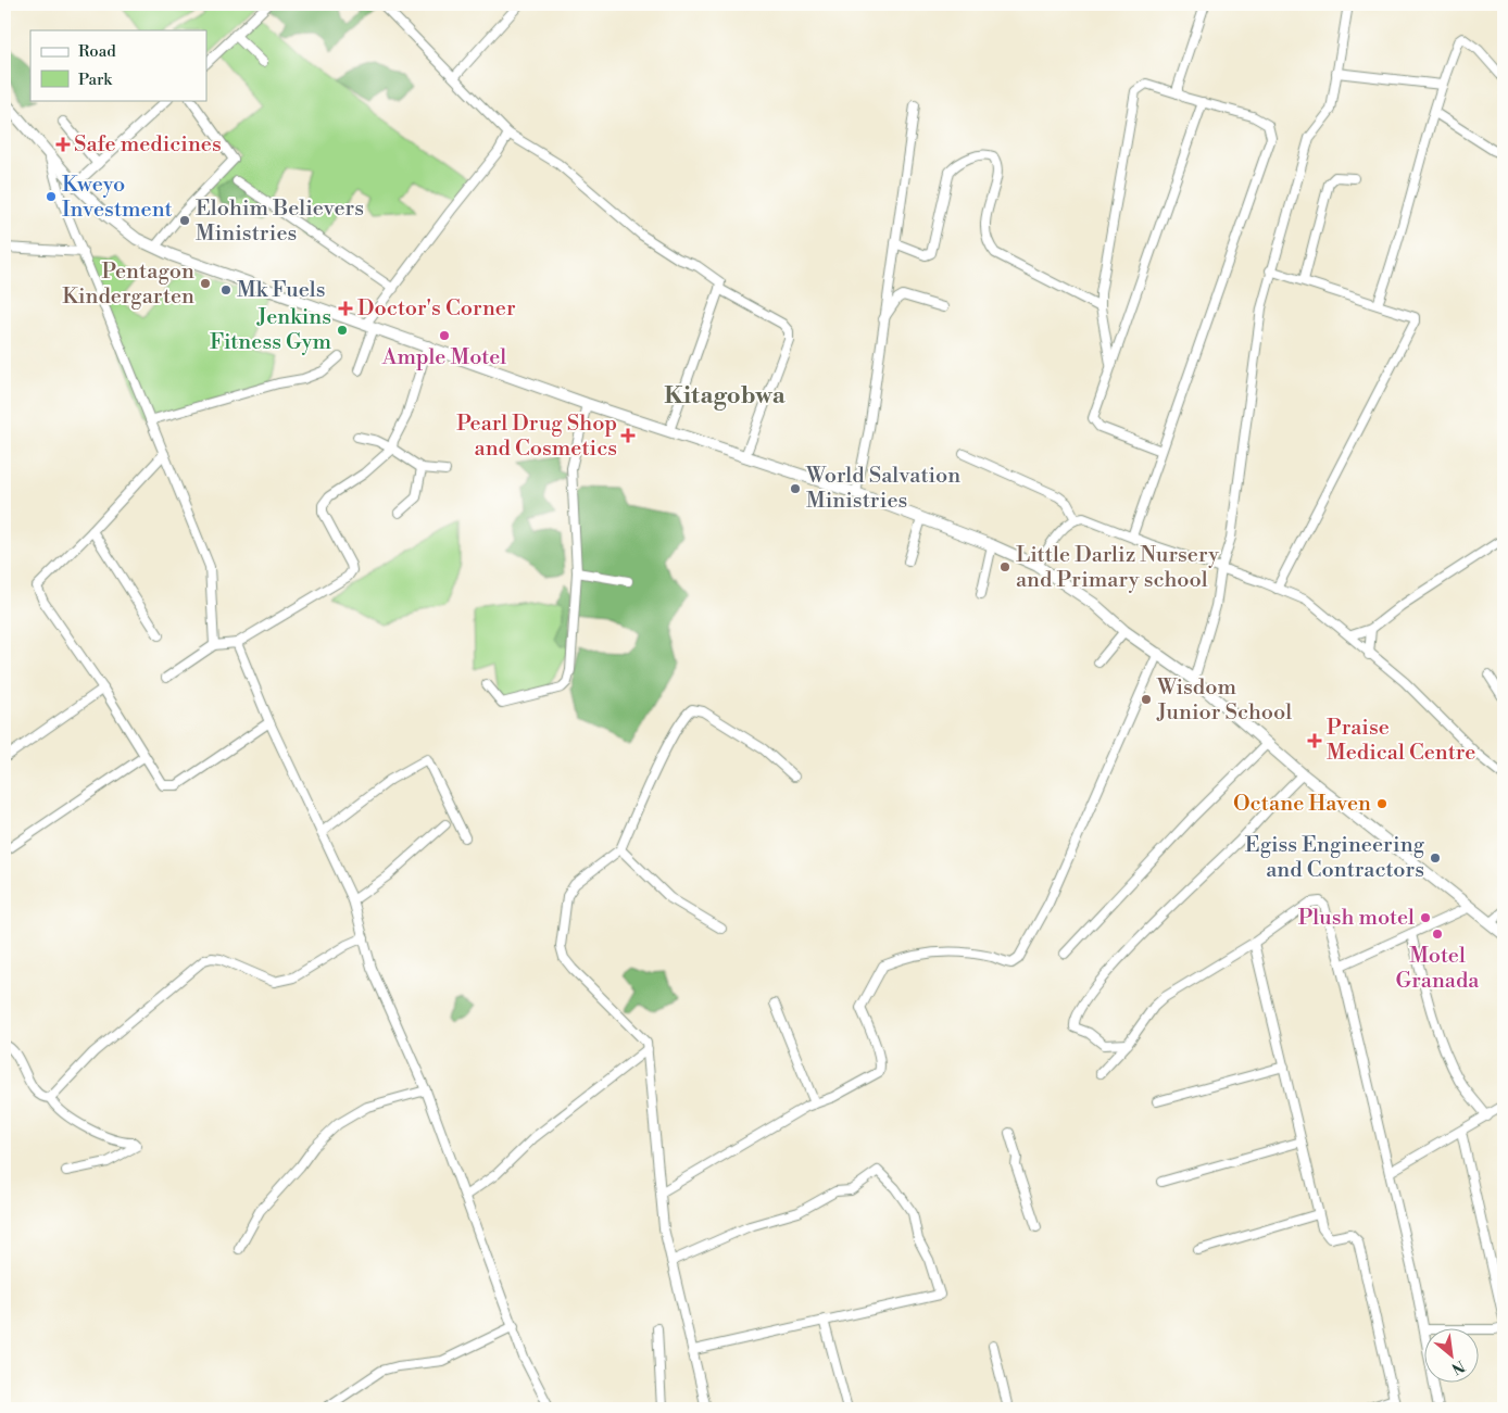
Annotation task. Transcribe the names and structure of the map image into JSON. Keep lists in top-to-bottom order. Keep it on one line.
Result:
{"districts":["Kitagobwa"],"places":{"health":["Safe medicines","Doctor's Corner","Pearl Drug Shop and Cosmetics","Praise Medical Centre"],"other":["Kweyo Investment","Elohim Believers Ministries","Pentagon Kindergarten","Mk Fuels","Jenkins Fitness Gym","Ample Motel","World Salvation Ministries","Little Darliz Nursery and Primary school","Wisdom Junior School","Octane Haven","Egiss Engineering and Contractors","Plush motel","Motel Granada"]},"legend":["Road","Park"],"north":"bottom right"}
